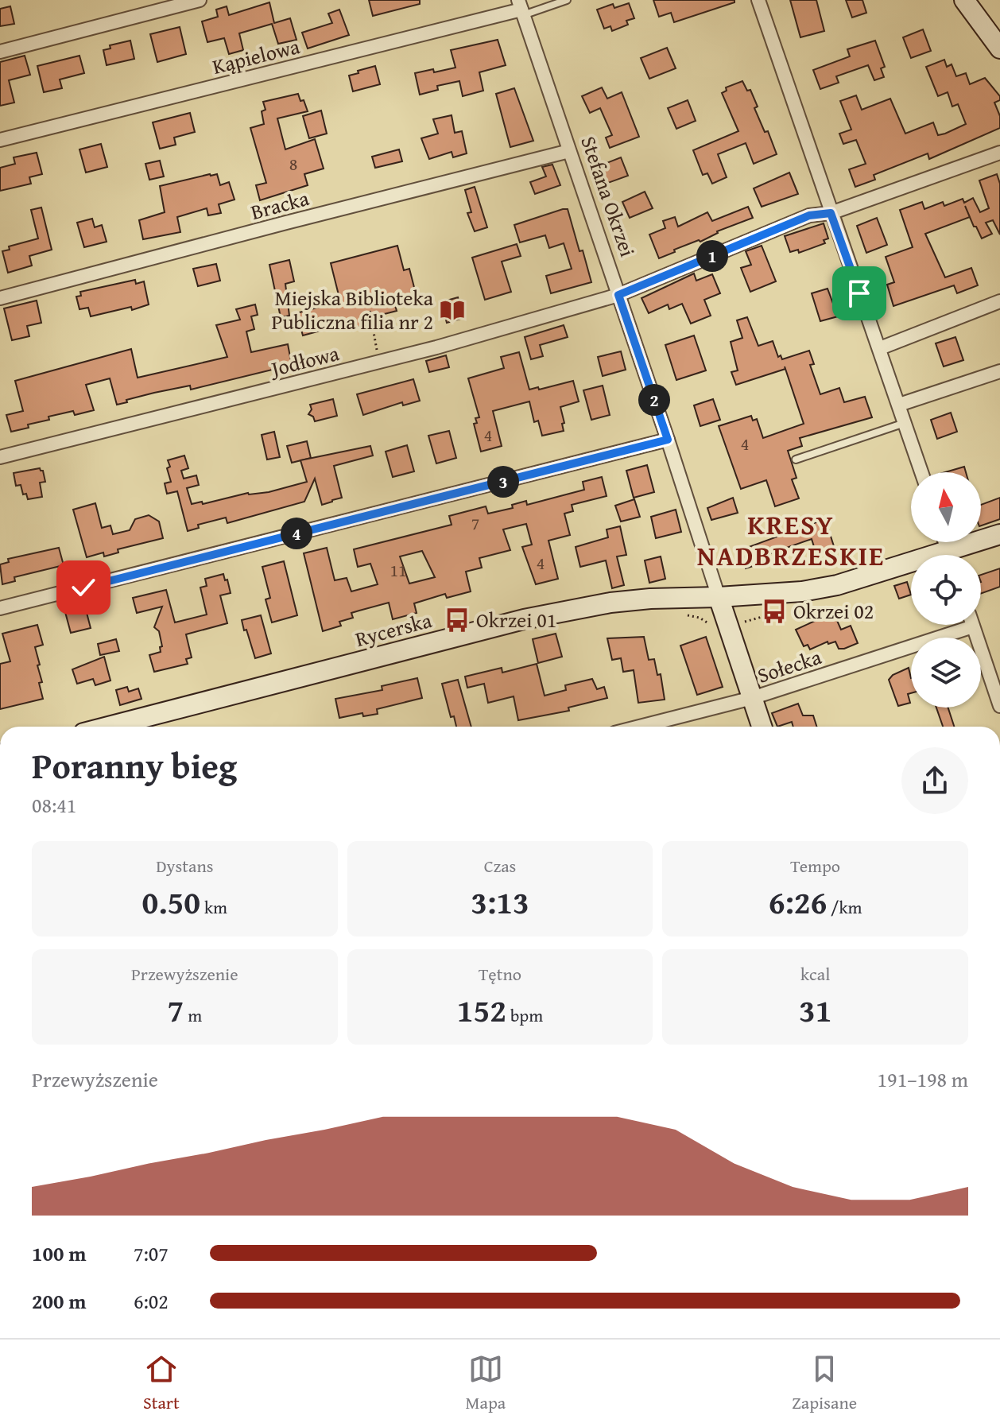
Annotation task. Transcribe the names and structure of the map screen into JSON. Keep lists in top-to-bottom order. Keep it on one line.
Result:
{"streets":{"street":["Kąpielowa","Stefana Okrzei","Bracka","Jodłowa","Rycerska","Sołecka"]},"crossings":[["Kąpielowa","Stefana Okrzei"],["Stefana Okrzei","Bracka"],["Stefana Okrzei","Jodłowa"],["Stefana Okrzei","Rycerska"],["Stefana Okrzei","Sołecka"]],"districts":["KRESY NADBRZESKIE"],"places":{"library":["Miejska Biblioteka Publiczna filia nr 2"],"bus stop":["Okrzei 02","Okrzei 01"]},"house_numbers":["8","4","4","7","4","11"],"north":"top","page":{"pins":["1","2","3","4"],"heading":["Poranny bieg","08:41"],"stats":[["Dystans","0.50 km"],["Czas","3:13"],["Tempo","6:26 /km"],["Przewyższenie","7 m"],["Tętno","152 bpm"],["kcal","31"]],"chart":["Przewyższenie","191–198 m"],"list":[{"name":"100 m","note":"7:07"},{"name":"200 m","note":"6:02"}],"tabs":["Start","Mapa","Zapisane"]}}
